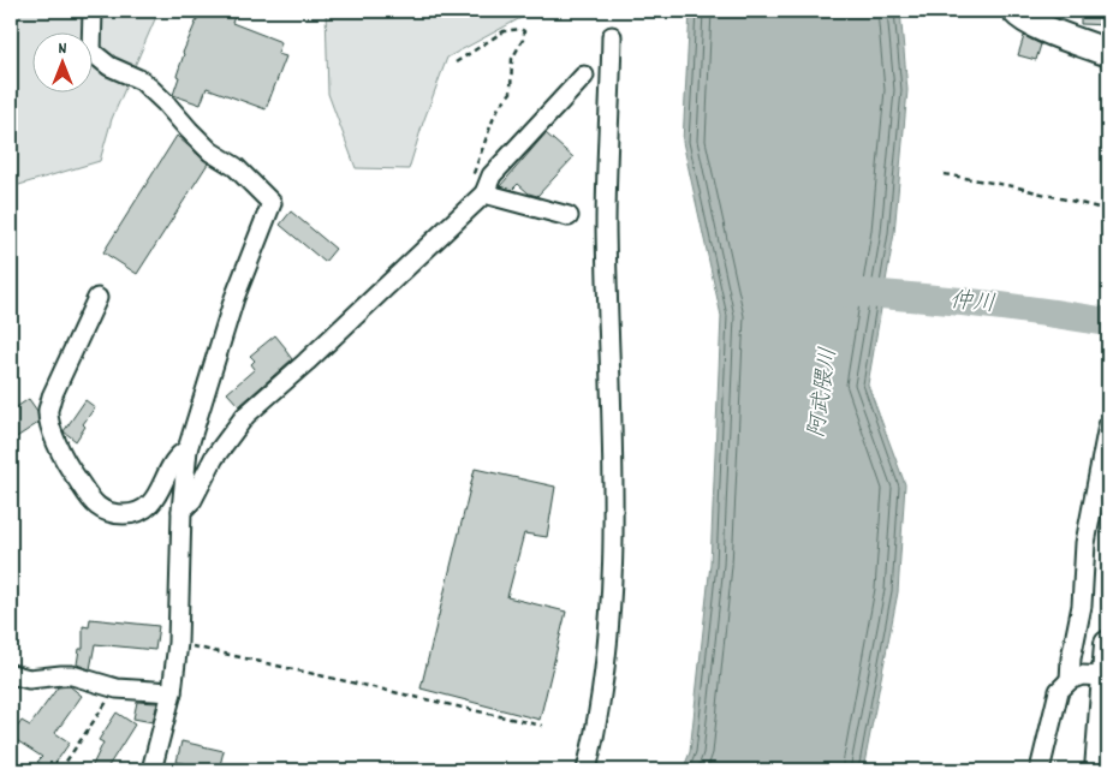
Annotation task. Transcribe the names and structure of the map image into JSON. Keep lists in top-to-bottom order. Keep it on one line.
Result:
{"water":["仲川","阿武隈川"],"north":"top"}
